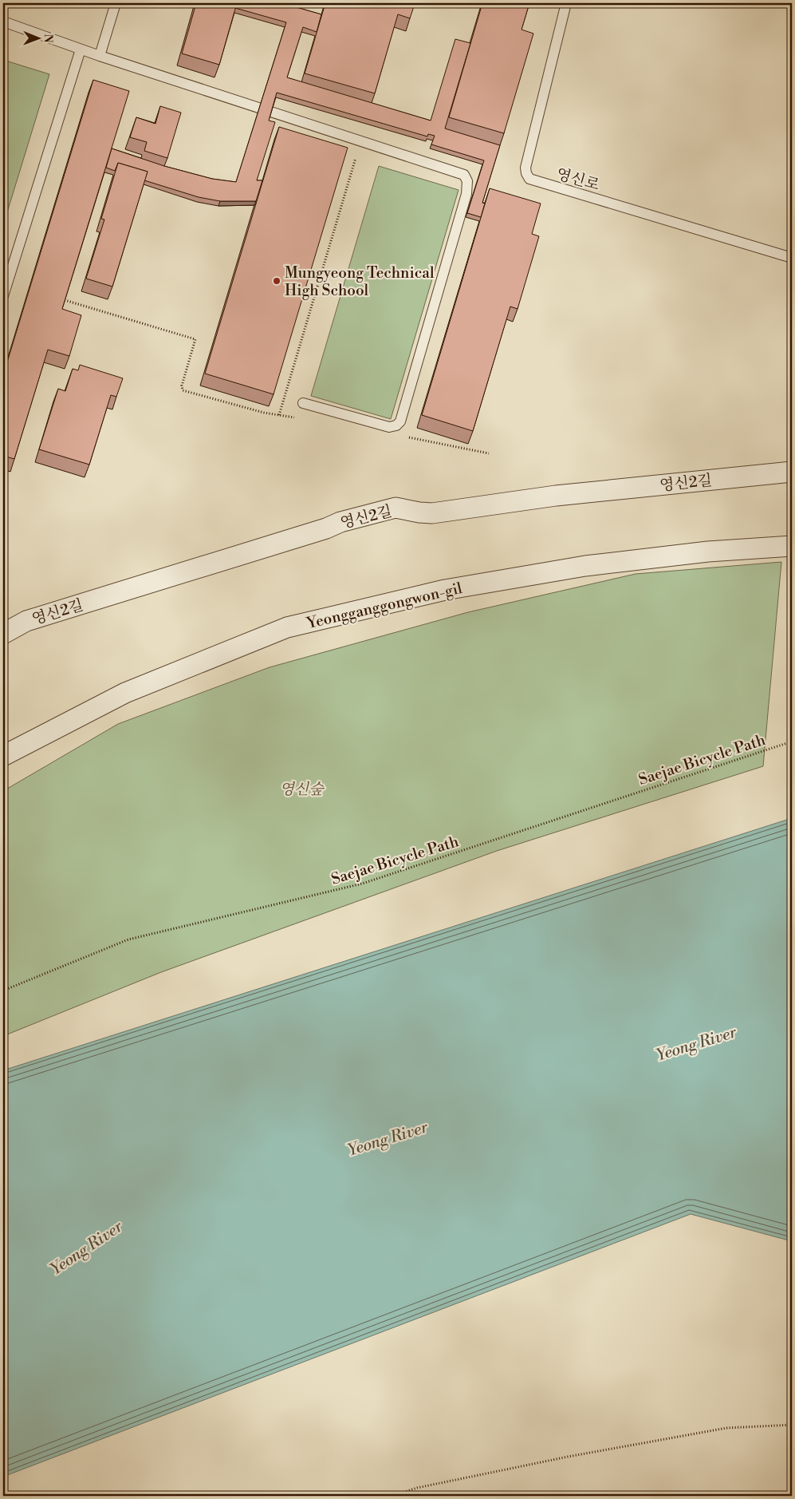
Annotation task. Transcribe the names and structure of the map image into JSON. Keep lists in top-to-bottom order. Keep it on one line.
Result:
{"streets":{"street":["영신2길","Yeongganggongwon-gil"],"lane":["영신로"],"path":["Saejae Bicycle Path"]},"water":["Yeong River"],"parks":["영신숲"],"places":["Mungyeong Technical High School"],"north":"right"}
